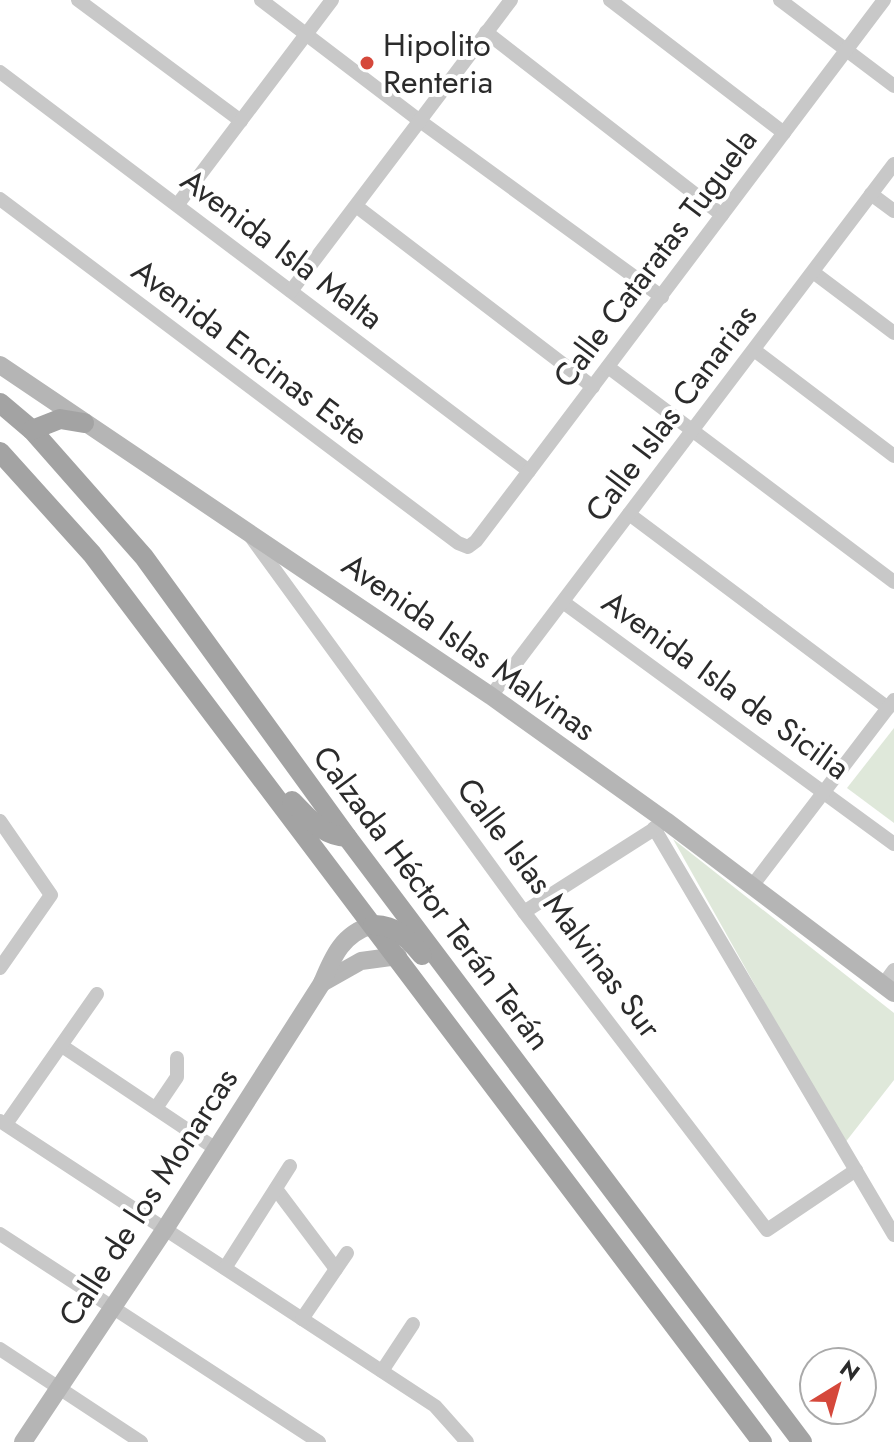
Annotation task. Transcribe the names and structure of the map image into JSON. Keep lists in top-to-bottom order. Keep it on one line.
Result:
{"streets":{"main road":["Calzada Héctor Terán Terán"],"street":["Avenida Isla Malta","Calle Cataratas Tuguela","Avenida Encinas Este","Calle Islas Canarias","Avenida Islas Malvinas","Avenida Isla de Sicilia","Calle Islas Malvinas Sur","Calle de los Monarcas"]},"crossings":[["Avenida Isla Malta","Calle Cataratas Tuguela"],["Calle Cataratas Tuguela","Avenida Encinas Este"],["Calle Islas Canarias","Avenida Islas Malvinas"],["Calle Islas Canarias","Avenida Isla de Sicilia"],["Avenida Islas Malvinas","Calle Islas Malvinas Sur"],["Calzada Héctor Terán Terán","Calle de los Monarcas"]],"places":["Hipolito Renteria"],"north":"top right"}
